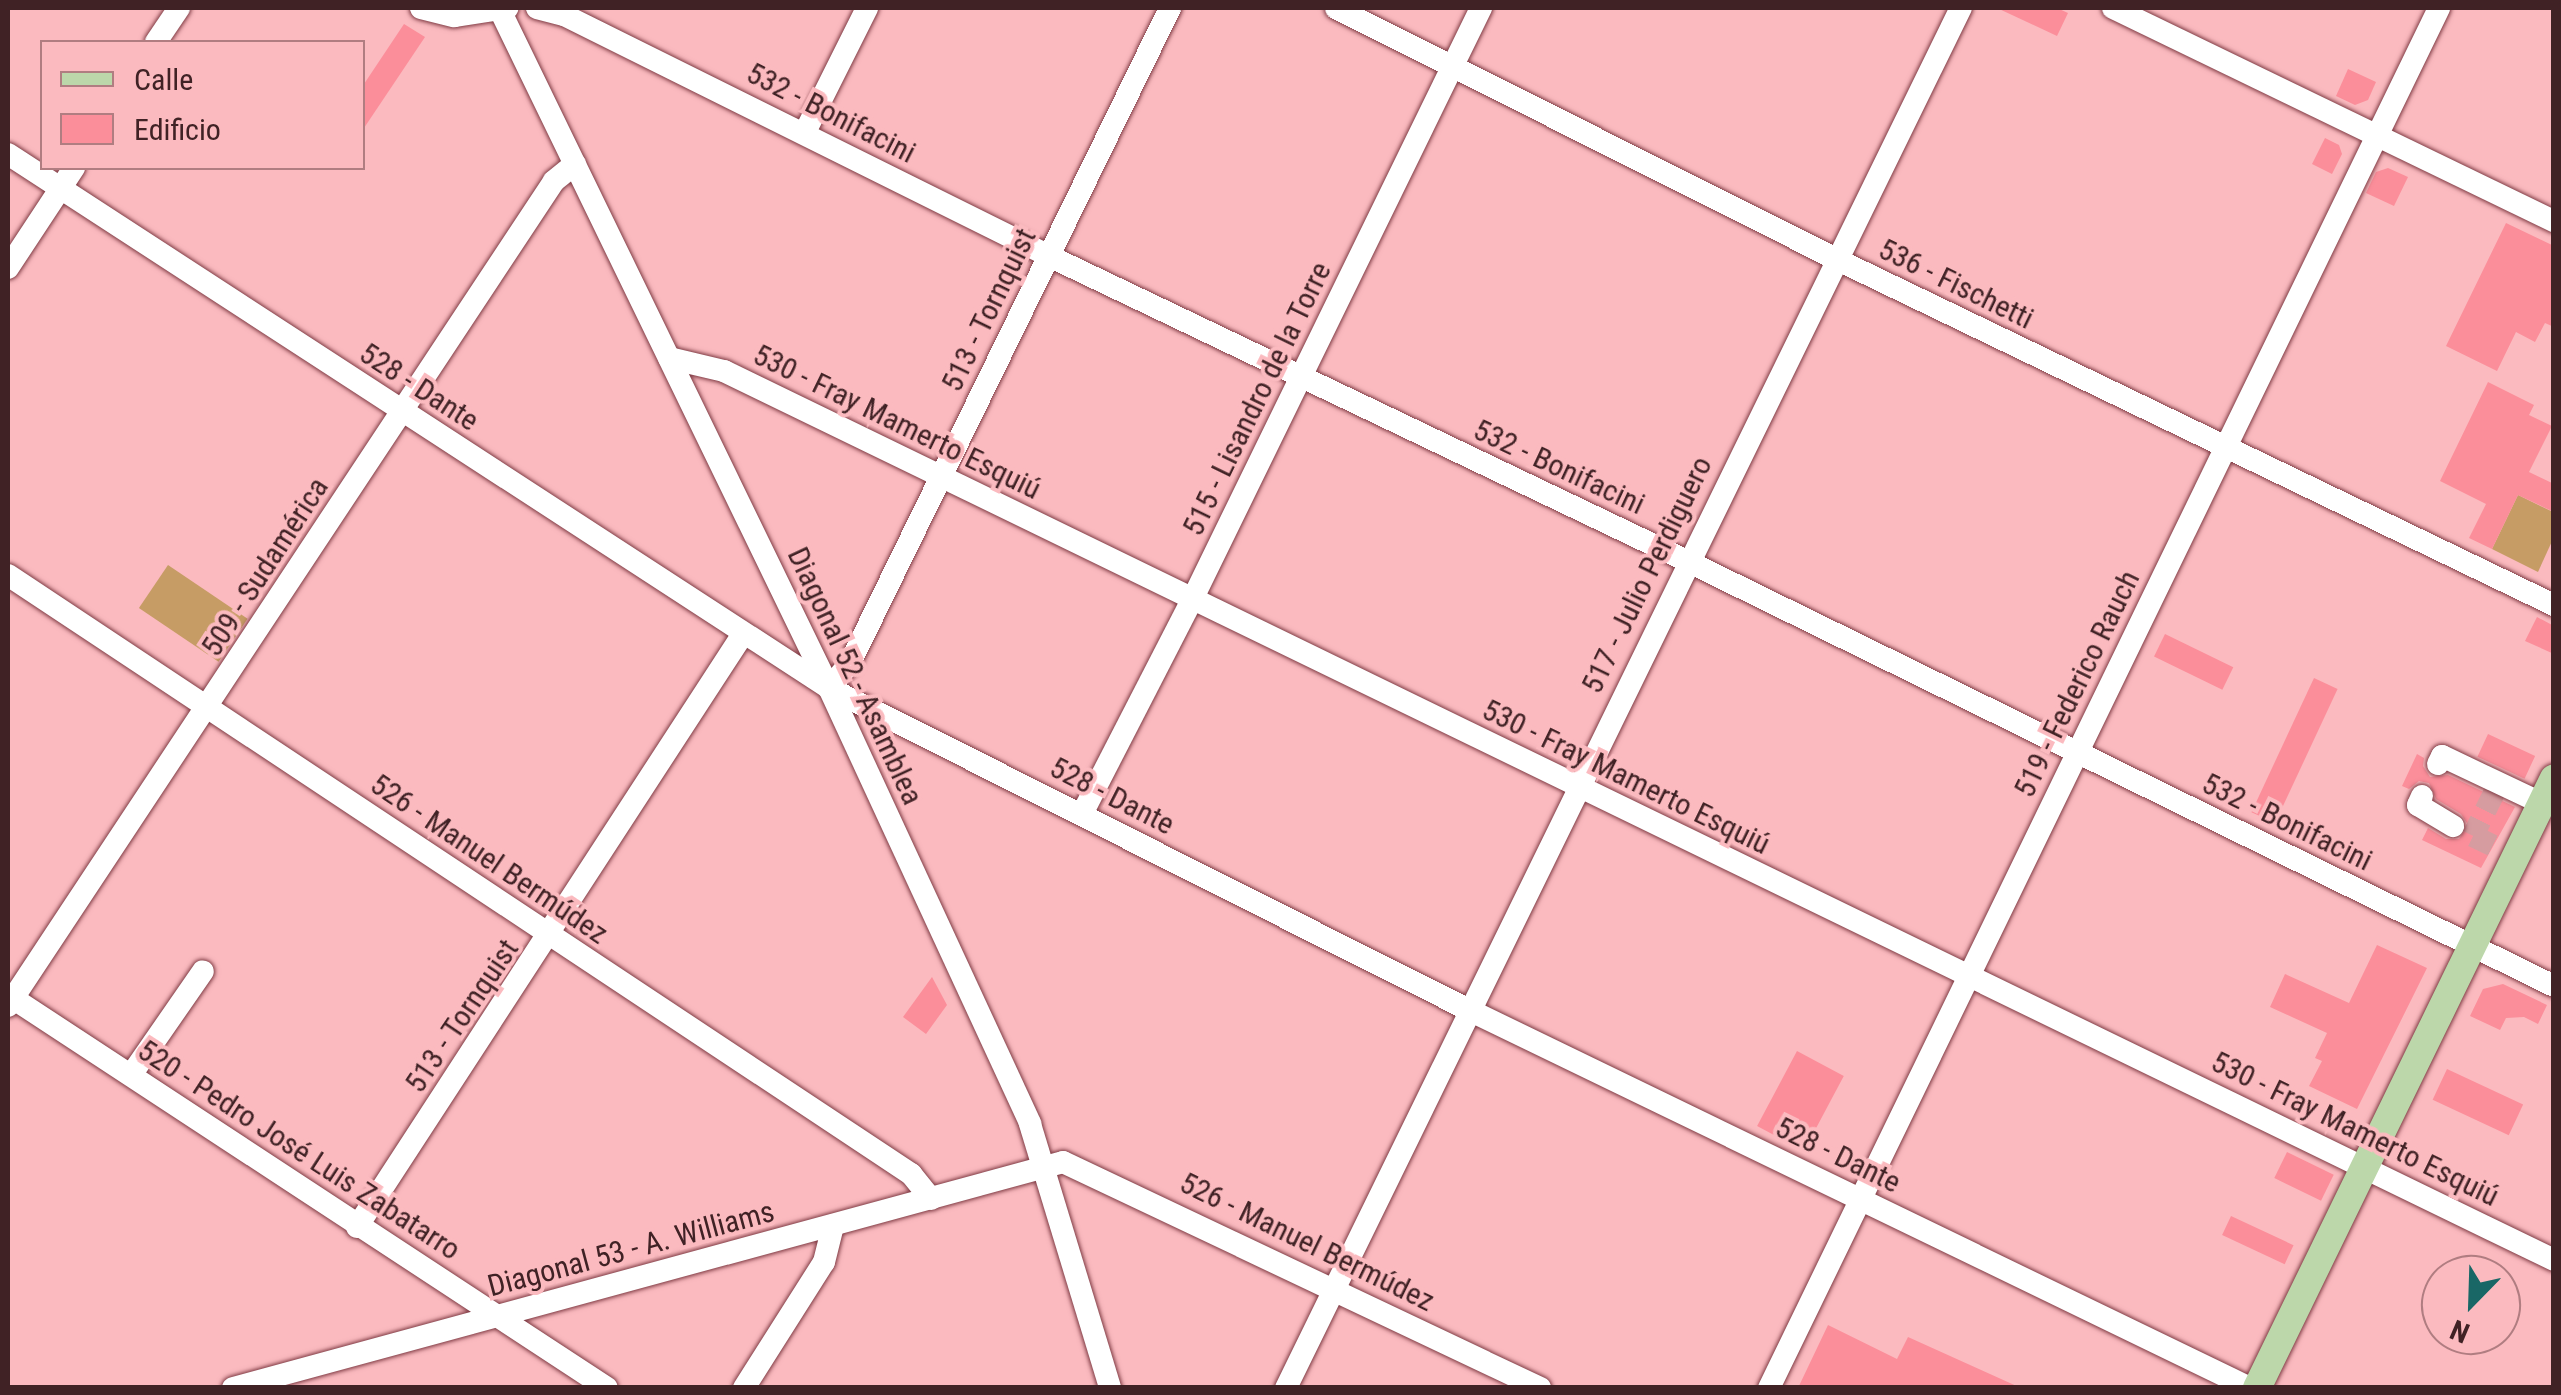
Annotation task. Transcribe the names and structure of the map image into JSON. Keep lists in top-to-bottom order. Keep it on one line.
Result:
{"streets":{"street":["532 - Bonifacini","536 - Fischetti","513 - Tornquist","528 - Dante","515 - Lisandro de la Torre","530 - Fray Mamerto Esquiú","509 - Sudamérica","517 - Julio Perdiguero","Diagonal 52 - Asamblea","519 - Federico Rauch","526 - Manuel Bermúdez","520 - Pedro José Luis Zabatarro","Diagonal 53 - A. Williams"]},"crossings":[["532 - Bonifacini","513 - Tornquist"],["532 - Bonifacini","515 - Lisandro de la Torre"],["532 - Bonifacini","517 - Julio Perdiguero"],["532 - Bonifacini","519 - Federico Rauch"],["536 - Fischetti","515 - Lisandro de la Torre"],["536 - Fischetti","517 - Julio Perdiguero"],["536 - Fischetti","519 - Federico Rauch"],["513 - Tornquist","528 - Dante"],["513 - Tornquist","530 - Fray Mamerto Esquiú"],["513 - Tornquist","Diagonal 52 - Asamblea"],["513 - Tornquist","526 - Manuel Bermúdez"],["513 - Tornquist","520 - Pedro José Luis Zabatarro"],["528 - Dante","515 - Lisandro de la Torre"],["528 - Dante","509 - Sudamérica"],["528 - Dante","517 - Julio Perdiguero"],["528 - Dante","Diagonal 52 - Asamblea"],["528 - Dante","519 - Federico Rauch"],["515 - Lisandro de la Torre","530 - Fray Mamerto Esquiú"],["530 - Fray Mamerto Esquiú","517 - Julio Perdiguero"],["530 - Fray Mamerto Esquiú","Diagonal 52 - Asamblea"],["530 - Fray Mamerto Esquiú","519 - Federico Rauch"],["509 - Sudamérica","Diagonal 52 - Asamblea"],["509 - Sudamérica","526 - Manuel Bermúdez"],["509 - Sudamérica","520 - Pedro José Luis Zabatarro"],["517 - Julio Perdiguero","526 - Manuel Bermúdez"],["Diagonal 52 - Asamblea","526 - Manuel Bermúdez"],["Diagonal 52 - Asamblea","Diagonal 53 - A. Williams"],["526 - Manuel Bermúdez","Diagonal 53 - A. Williams"],["520 - Pedro José Luis Zabatarro","Diagonal 53 - A. Williams"]],"legend":["Calle","Edificio"],"north":"bottom left"}
